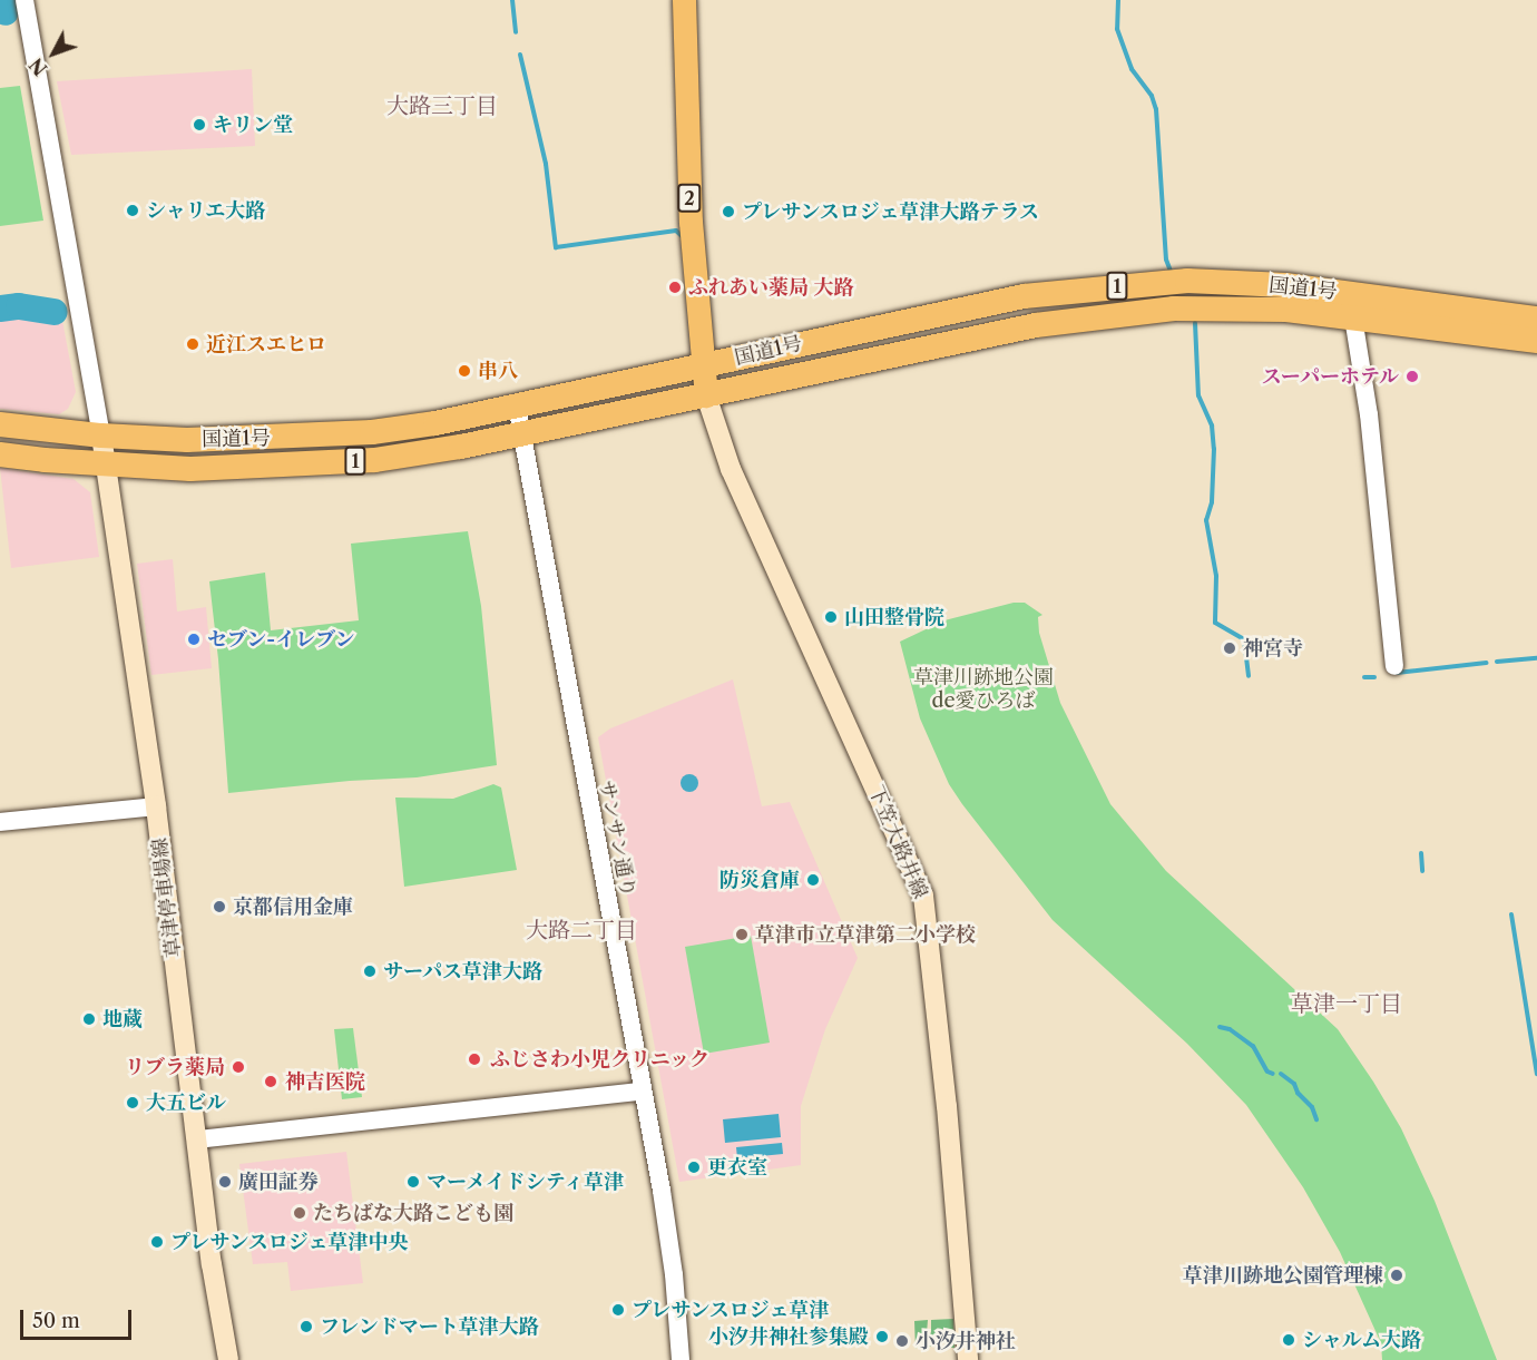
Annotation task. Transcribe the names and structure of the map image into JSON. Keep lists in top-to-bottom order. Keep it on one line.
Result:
{"streets":{"highway":["1","国道1号"],"main road":["2","下笠大路井線","草津停車場線"],"street":["サンサン通り"]},"crossings":[["2","国道1号"],["2","下笠大路井線"],["国道1号","サンサン通り"],["国道1号","下笠大路井線"],["国道1号","草津停車場線"]],"districts":["大路三丁目","大路二丁目","草津一丁目"],"parks":["草津川跡地公園 de愛ひろば"],"places":["キリン堂","シャリエ大路","プレサンスロジェ草津大路テラス","ふれあい薬局 大路","近江スエヒロ","串八","スーパーホテル","山田整骨院","セブン-イレブン","神宮寺","防災倉庫","京都信用金庫","草津市立草津第二小学校","サーパス草津大路","地蔵","ふじさわ小児クリニック","リブラ薬局","神吉医院","大五ビル","更衣室","廣田証券","マーメイドシティ草津","たちばな大路こども園","プレサンスロジェ草津中央","草津川跡地公園管理棟","プレサンスロジェ草津","フレンドマート草津大路","小汐井神社参集殿","シャルム大路","小汐井神社"],"scale_bar":"50 m","north":"bottom left"}
